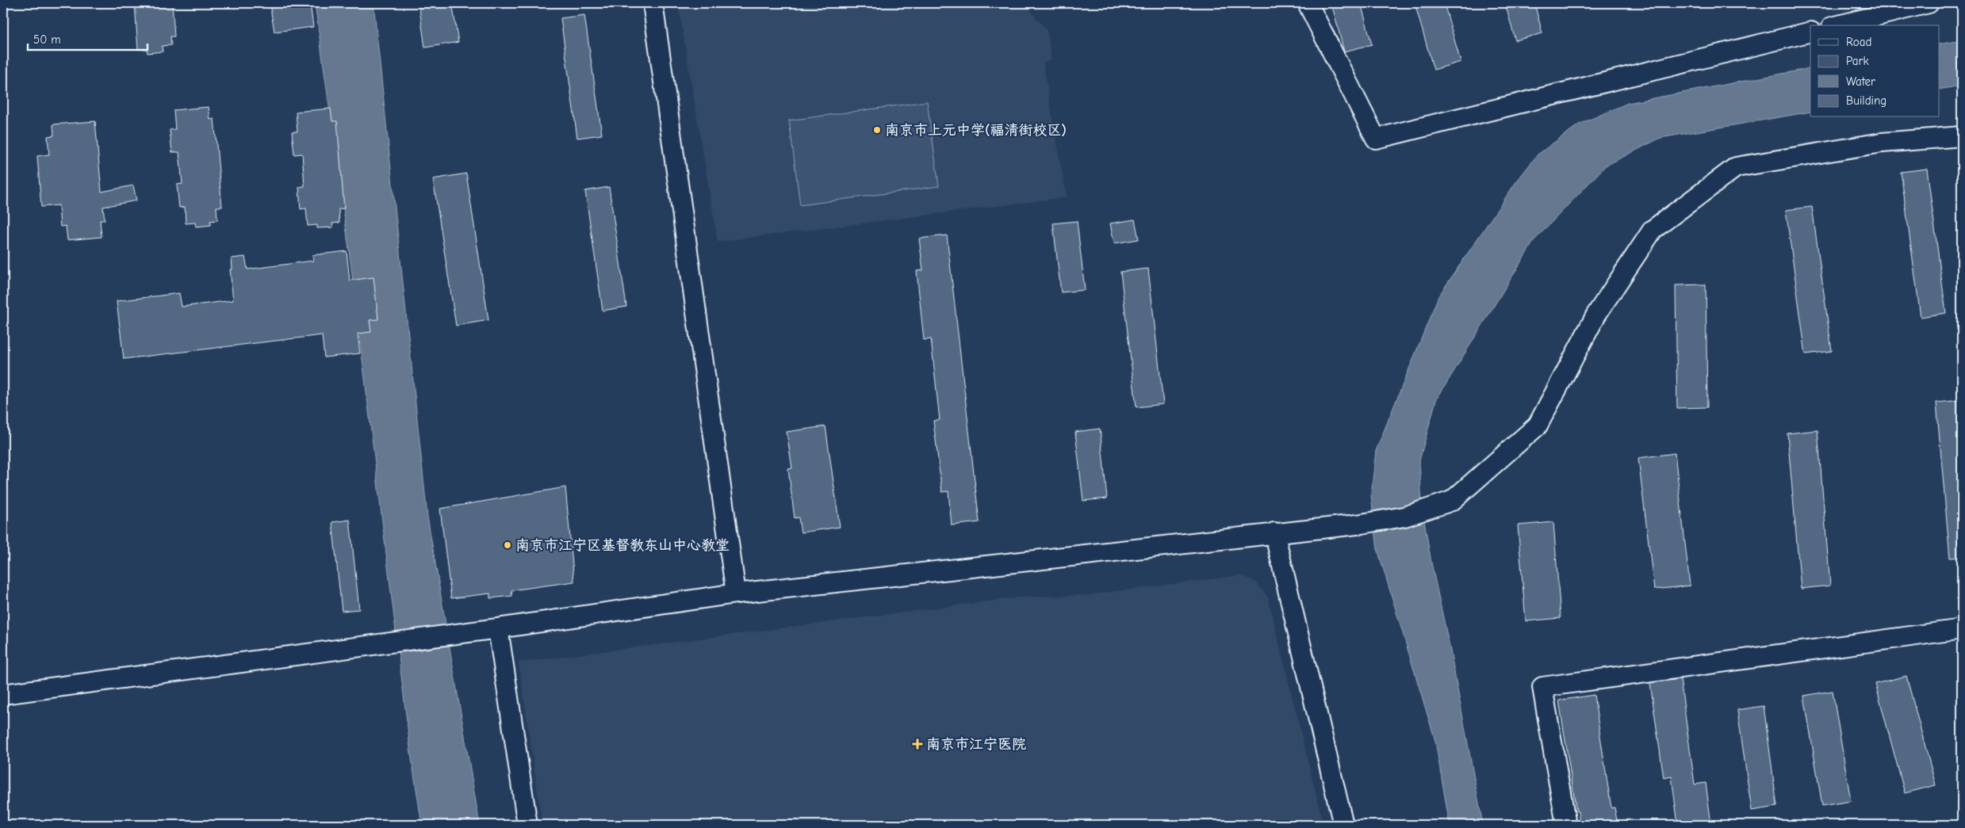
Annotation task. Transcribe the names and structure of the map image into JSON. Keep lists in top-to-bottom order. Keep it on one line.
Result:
{"places":{"other":["南京市上元中学(福清街校区)","南京市江宁区基督教东山中心教堂"],"health":["南京市江宁医院"]},"legend":["Road","Park","Water","Building"],"scale_bar":"50 m"}
